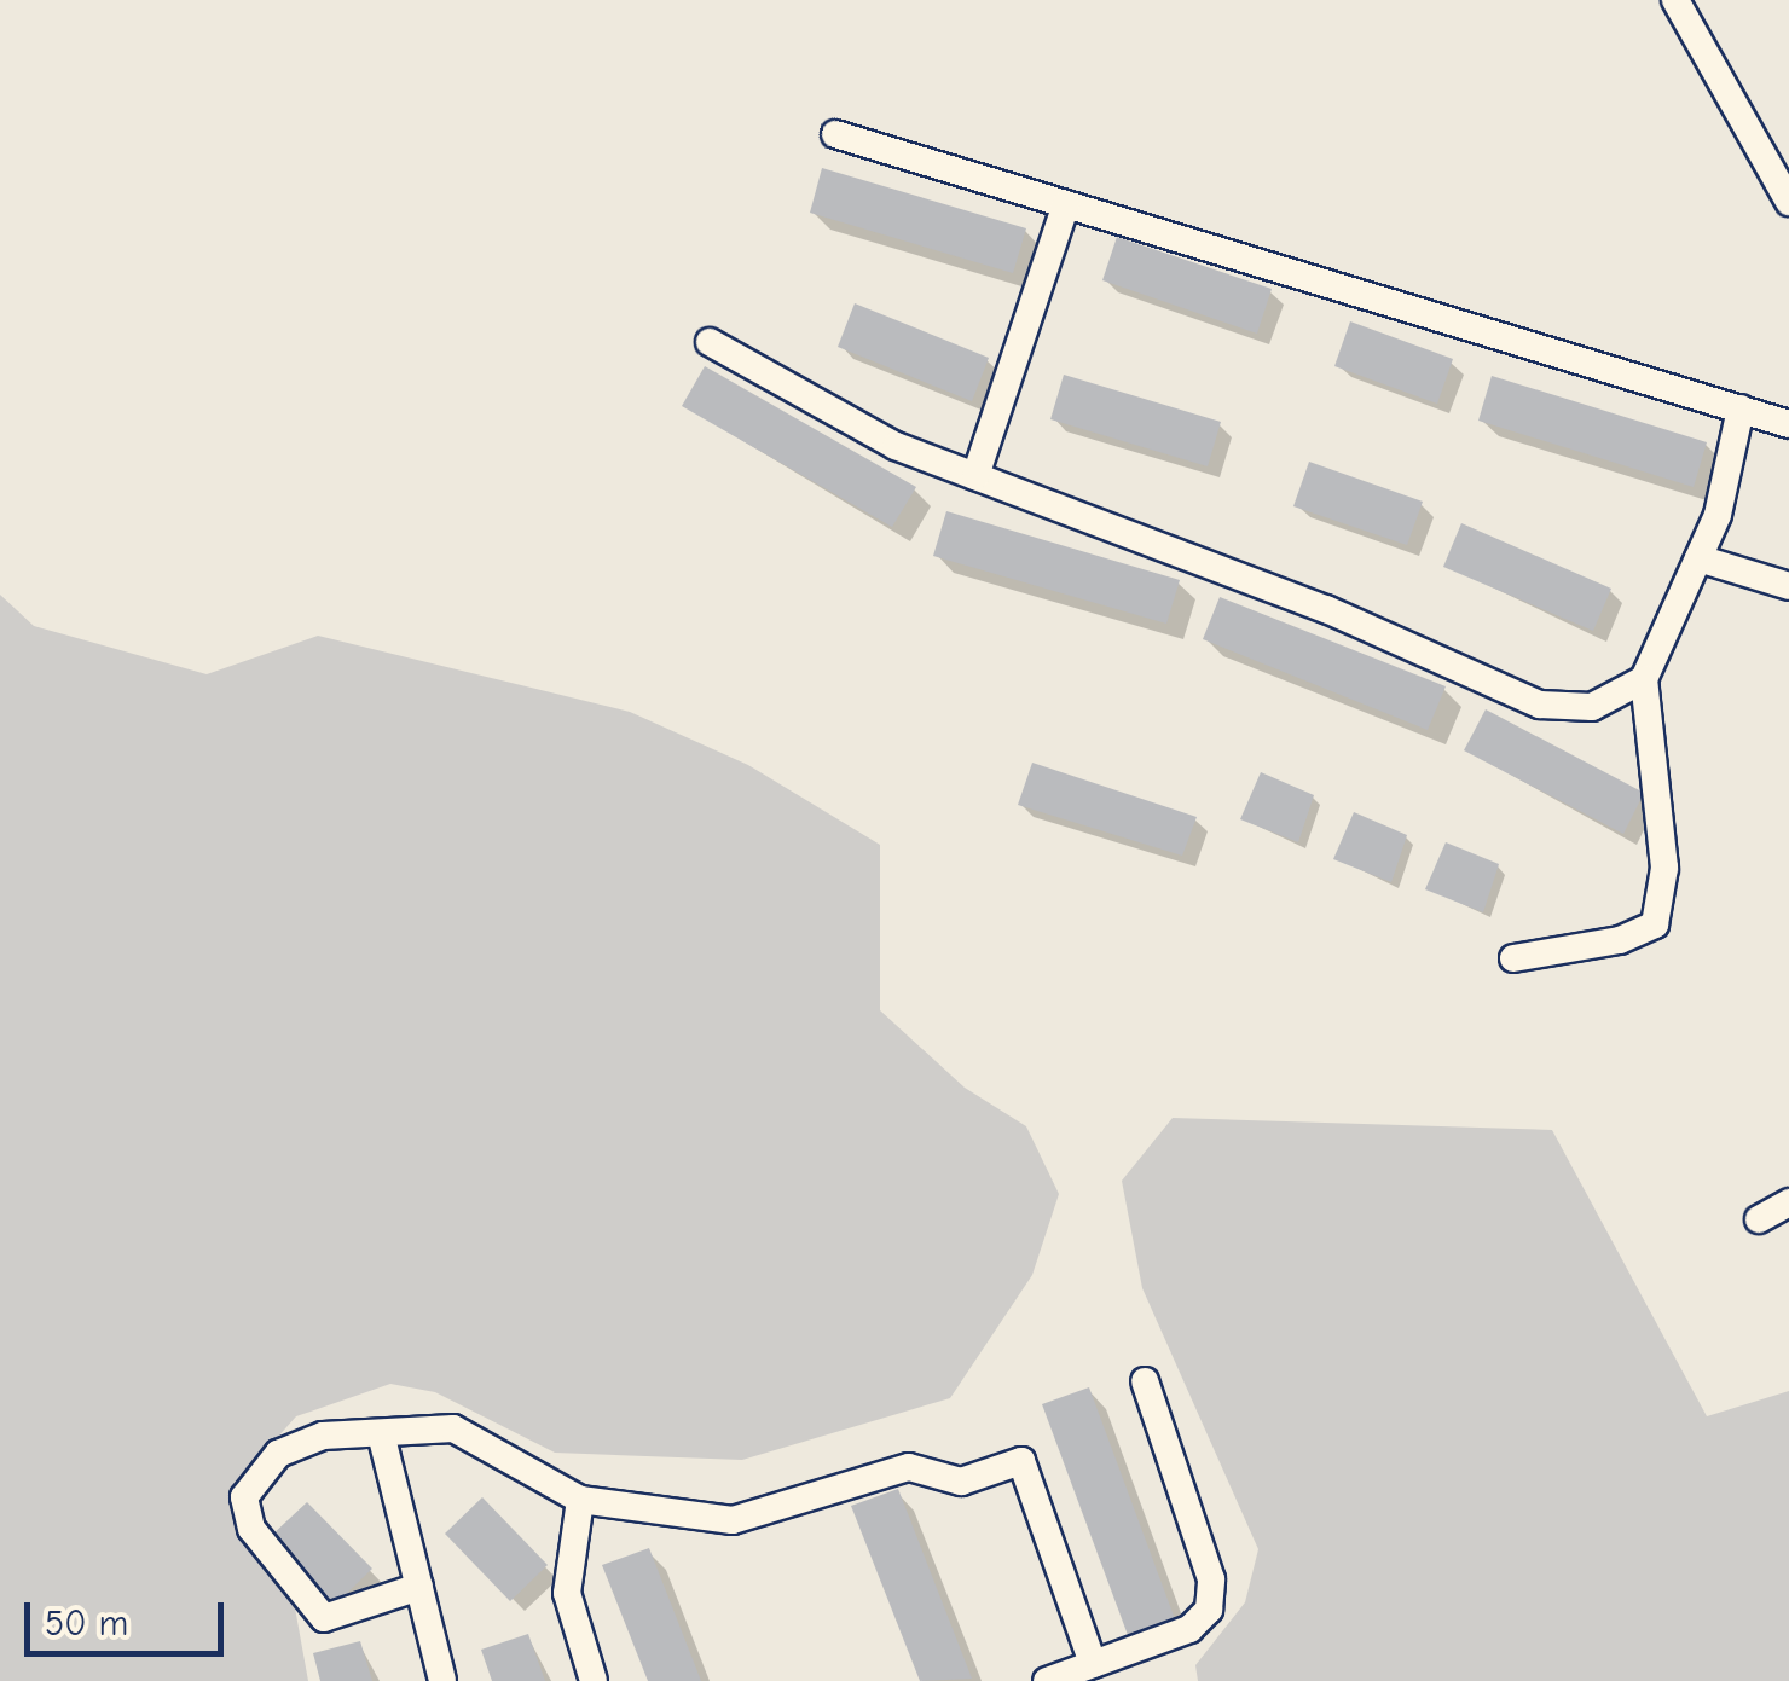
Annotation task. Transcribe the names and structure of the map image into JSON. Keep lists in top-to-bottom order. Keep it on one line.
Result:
{"scale_bar":"50 m"}
